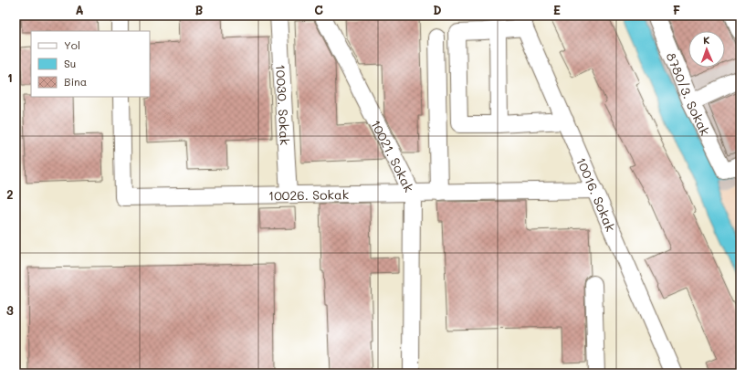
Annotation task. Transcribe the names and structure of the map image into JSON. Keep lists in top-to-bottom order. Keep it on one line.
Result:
{"streets":{"street":["8780/3. Sokak","10030. Sokak","10021. Sokak","10026. Sokak","10016. Sokak"]},"crossings":[["10030. Sokak","10026. Sokak"],["10021. Sokak","10026. Sokak"],["10026. Sokak","10016. Sokak"]],"legend":["Yol","Su","Bina"],"north":"top","grid":{"columns":["A","B","C","D","E","F"],"rows":["1","2","3"]}}
